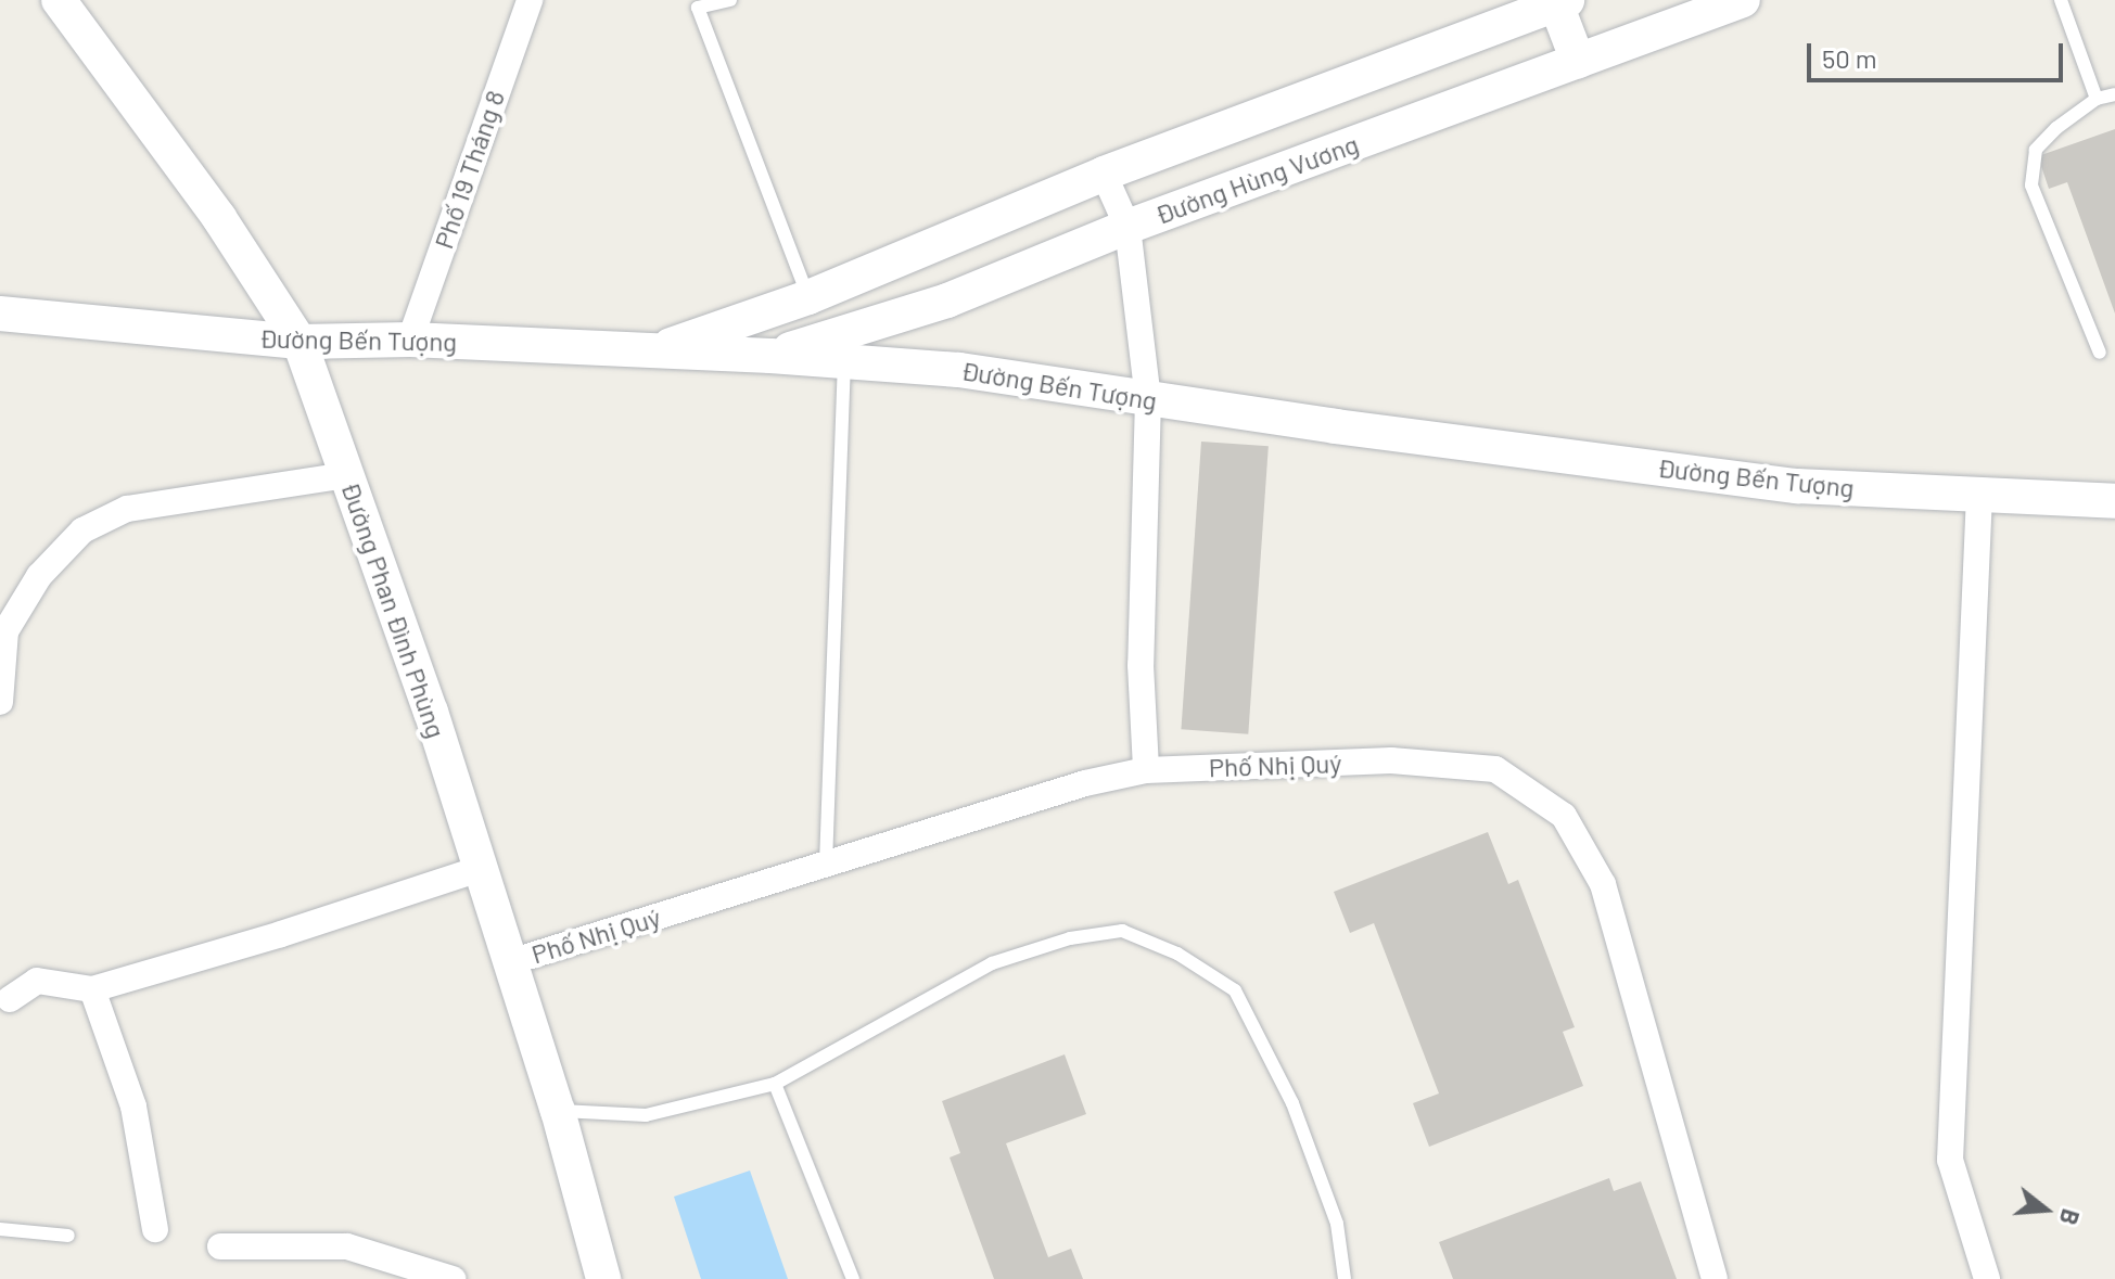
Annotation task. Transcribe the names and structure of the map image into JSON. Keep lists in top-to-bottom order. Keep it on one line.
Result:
{"streets":{"street":["Phố 19 Tháng 8","Đường Hùng Vương","Đường Bến Tượng","Đường Phan Đình Phùng","Phố Nhị Quý"]},"crossings":[["Phố 19 Tháng 8","Đường Bến Tượng"],["Đường Hùng Vương","Đường Bến Tượng"],["Đường Bến Tượng","Đường Phan Đình Phùng"],["Đường Phan Đình Phùng","Phố Nhị Quý"]],"scale_bar":"50 m","north":"right"}
